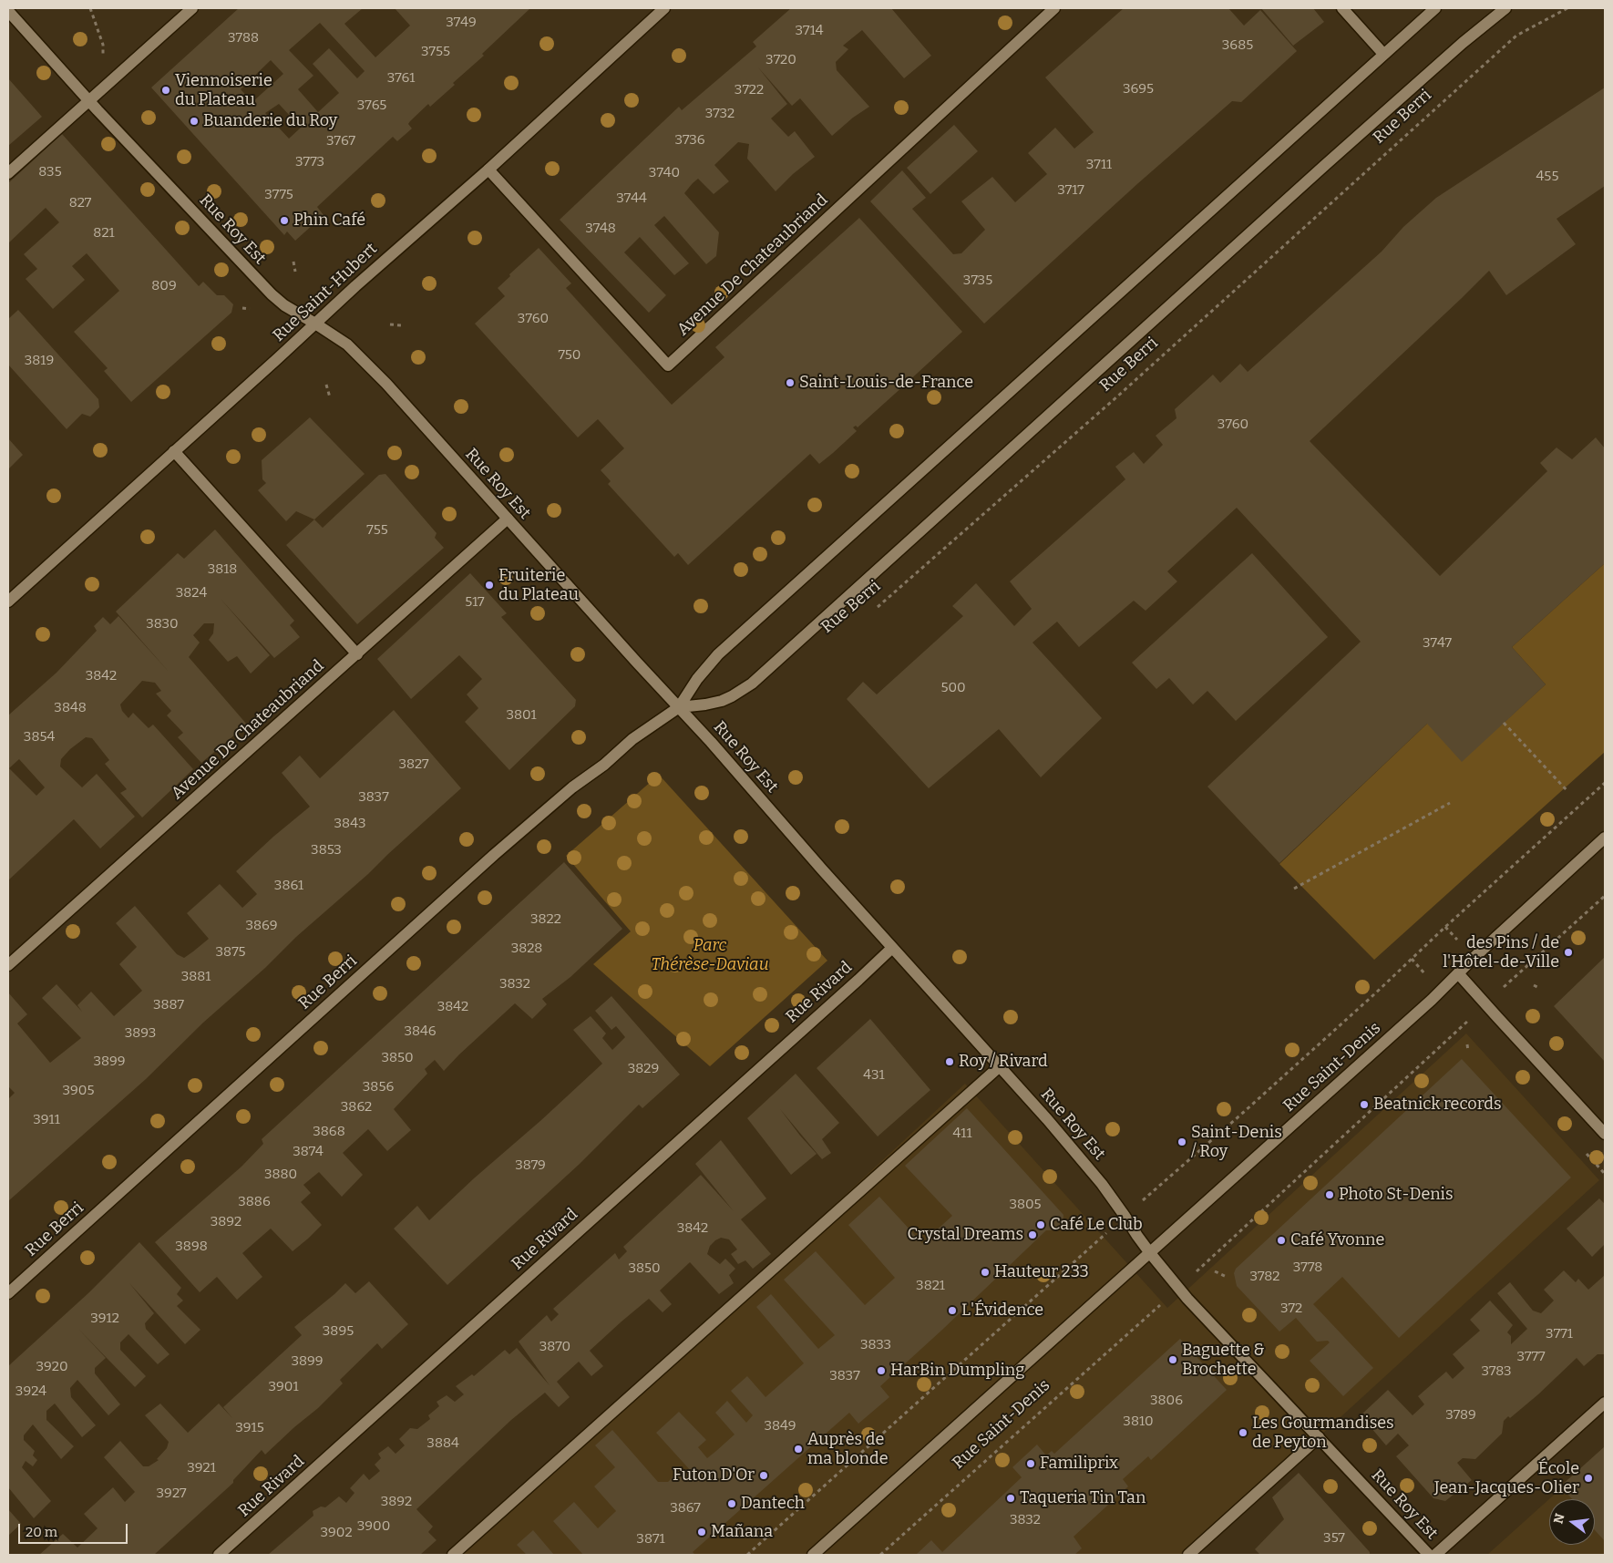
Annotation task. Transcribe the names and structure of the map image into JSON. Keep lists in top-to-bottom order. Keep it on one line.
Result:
{"streets":{"street":["Rue Berri","Rue Roy Est","Avenue De Chateaubriand","Rue Saint-Hubert","Rue Rivard","Rue Saint-Denis"]},"crossings":[["Rue Berri","Rue Roy Est"],["Rue Roy Est","Avenue De Chateaubriand"],["Rue Roy Est","Rue Saint-Hubert"],["Rue Roy Est","Rue Rivard"],["Rue Roy Est","Rue Saint-Denis"],["Avenue De Chateaubriand","Rue Saint-Hubert"]],"parks":["Parc Thérèse-Daviau"],"places":["Viennoiserie du Plateau","Buanderie du Roy","Phin Café","Saint-Louis-de-France","Fruiterie du Plateau","des Pins / de l'Hôtel-de-Ville","Roy / Rivard","Beatnick records","Saint-Denis / Roy","Photo St-Denis","Café Le Club","Crystal Dreams","Café Yvonne","Hauteur 233","L'Évidence","Baguette & Brochette","HarBin Dumpling","Les Gourmandises de Peyton","Auprès de ma blonde","Familiprix","Futon D'Or","École Jean-Jacques-Olier","Taqueria Tin Tan","Dantech","Mañana"],"house_numbers":["3749","3714","3788","3685","3755","3720","3761","3695","3722","3765","3732","3736","3767","3773","3711","835","3740","455","3717","3775","3744","827","3748","821","3735","809","3760","750","3819","3760","755","3818","3824","517","3830","3747","3842","500","3848","3801","3854","3827","3837","3843","3853","3861","3822","3869","3828","3875","3881","3832","3887","3842","3846","3893","3850","3899","3829","431","3856","3905","3862","3911","3868","411","3874","3879","3880","3886","3805","3892","3842","3898","3778","3850","3782","3821","372","3912","3895","3771","3833","3870","3777","3899","3920","3783","3837","3901","3924","3806","3789","3810","3849","3915","3884","3921","3927","3892","3867","3832","3900","3902","357","3871"],"scale_bar":"20 m","north":"left"}
